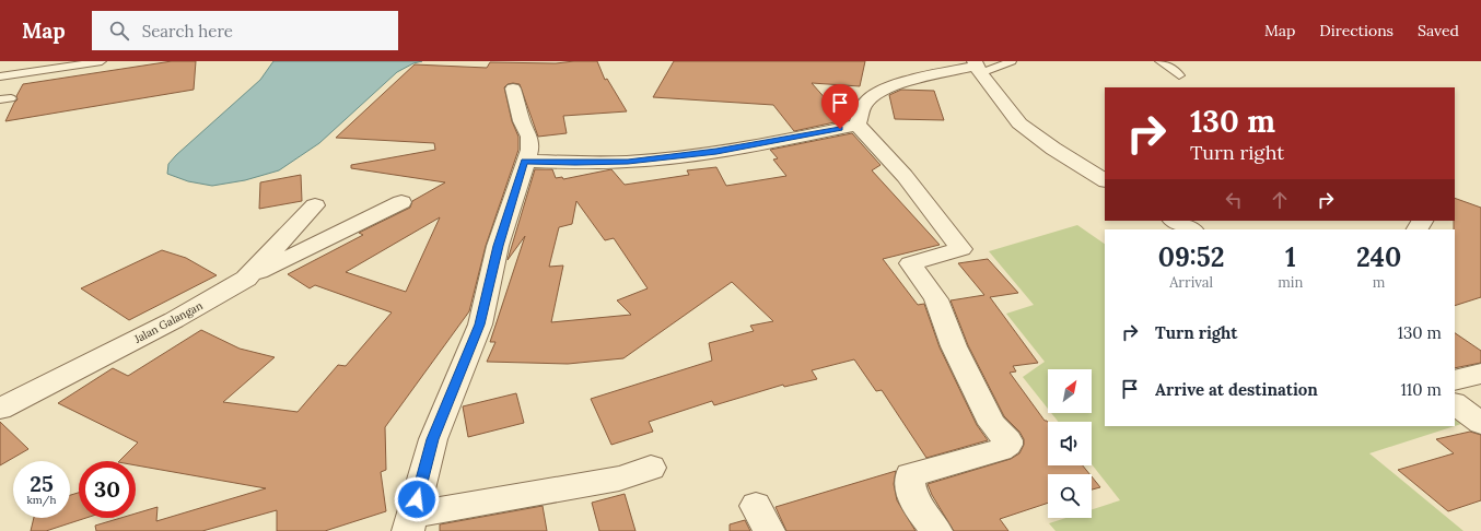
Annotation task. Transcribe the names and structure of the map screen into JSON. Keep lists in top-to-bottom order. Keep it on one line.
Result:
{"streets":{"street":["Jalan Galangan"]},"north":"top right","page":{"header":"Map","search":"Search here","nav":["Map","Directions","Saved"],"turn":["130 m","Turn right"],"eta":["09:52","Arrival","1","min","240","m"],"list":[{"name":"Turn right","value":"130 m"},{"name":"Arrive at destination","value":"110 m"}],"speed":"25 km/h","limit":"30"}}
